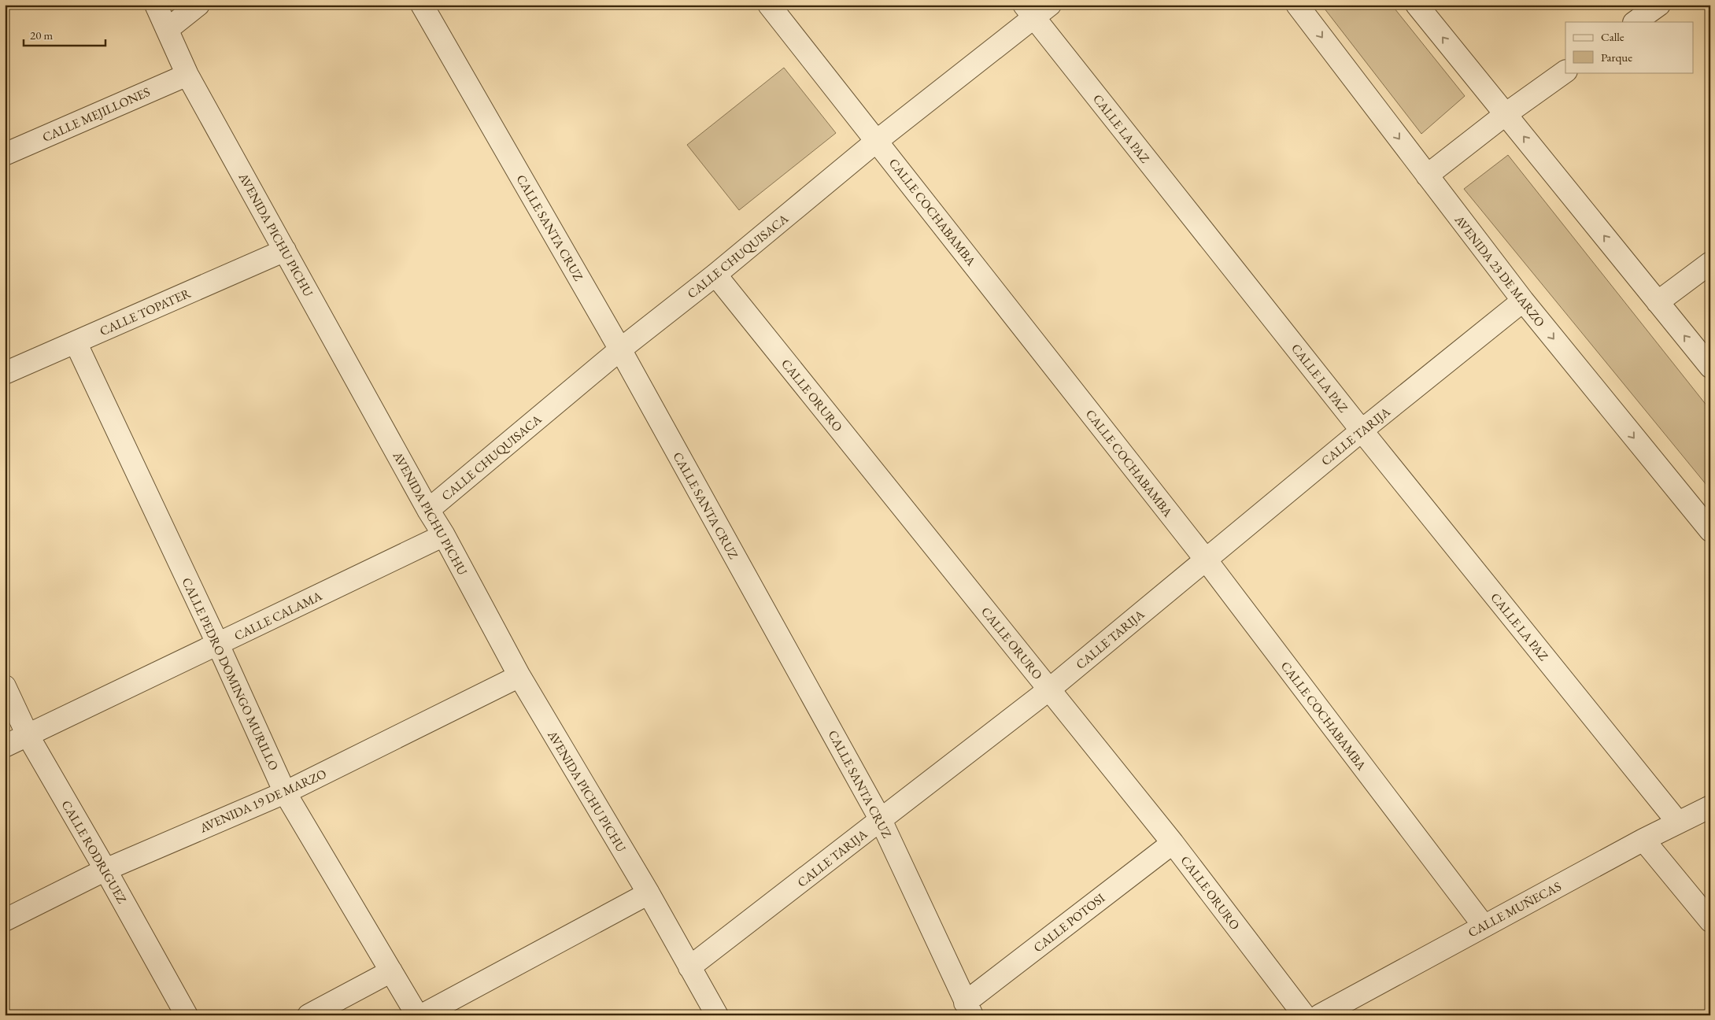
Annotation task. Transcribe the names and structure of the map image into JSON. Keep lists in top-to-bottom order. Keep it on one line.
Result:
{"streets":{"street":["CALLE MEJILLONES","CALLE LA PAZ","CALLE COCHABAMBA","CALLE SANTA CRUZ","AVENIDA PICHU PICHU","CALLE CHUQUISACA","AVENIDA 23 DE MARZO","CALLE TOPATER","CALLE ORURO","CALLE TARIJA","CALLE CALAMA","CALLE PEDRO DOMINGO MURILLO","AVENIDA 19 DE MARZO","CALLE RODRIGUEZ","CALLE MUÑECAS","CALLE POTOSI"]},"crossings":[["CALLE MEJILLONES","AVENIDA PICHU PICHU"],["CALLE LA PAZ","CALLE CHUQUISACA"],["CALLE LA PAZ","CALLE TARIJA"],["CALLE LA PAZ","CALLE MUÑECAS"],["CALLE COCHABAMBA","CALLE CHUQUISACA"],["CALLE COCHABAMBA","CALLE TARIJA"],["CALLE COCHABAMBA","CALLE MUÑECAS"],["CALLE SANTA CRUZ","CALLE CHUQUISACA"],["CALLE SANTA CRUZ","CALLE TARIJA"],["CALLE SANTA CRUZ","CALLE POTOSI"],["AVENIDA PICHU PICHU","CALLE CHUQUISACA"],["AVENIDA PICHU PICHU","CALLE TOPATER"],["AVENIDA PICHU PICHU","CALLE TARIJA"],["AVENIDA PICHU PICHU","CALLE CALAMA"],["AVENIDA PICHU PICHU","AVENIDA 19 DE MARZO"],["CALLE CHUQUISACA","CALLE ORURO"],["AVENIDA 23 DE MARZO","CALLE TARIJA"],["CALLE TOPATER","CALLE PEDRO DOMINGO MURILLO"],["CALLE ORURO","CALLE TARIJA"],["CALLE ORURO","CALLE POTOSI"],["CALLE CALAMA","CALLE PEDRO DOMINGO MURILLO"],["CALLE CALAMA","CALLE RODRIGUEZ"],["CALLE PEDRO DOMINGO MURILLO","AVENIDA 19 DE MARZO"],["AVENIDA 19 DE MARZO","CALLE RODRIGUEZ"]],"legend":["Calle","Parque"],"scale_bar":"20 m"}
